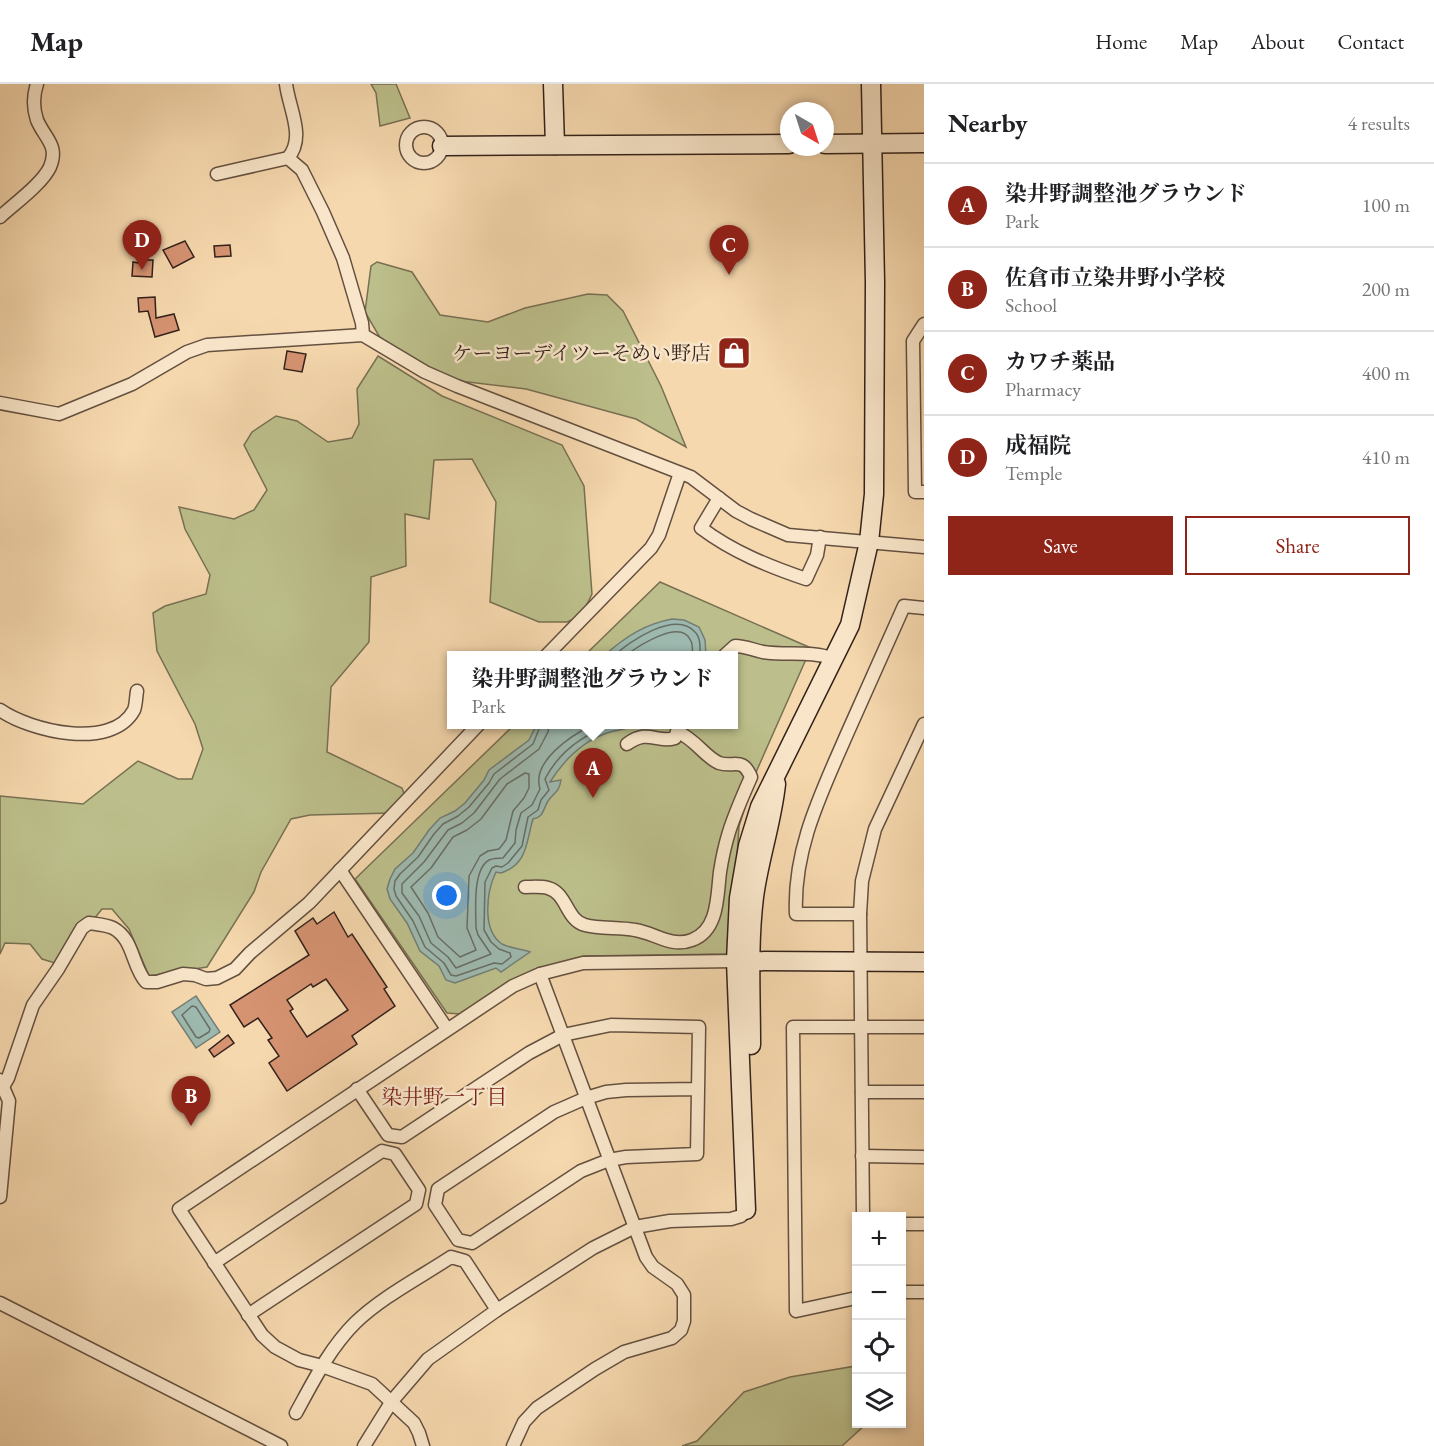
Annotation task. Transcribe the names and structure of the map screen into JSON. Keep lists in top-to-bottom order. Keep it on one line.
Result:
{"districts":["染井野一丁目"],"places":{"shop":["ケーヨーデイツーそめい野店"]},"north":"bottom right","page":{"header":"Map","nav":["Home","Map","About","Contact"],"heading":["Nearby","4 results"],"list":[{"mark":"A","name":"染井野調整池グラウンド","note":"Park","value":"100 m"},{"mark":"B","name":"佐倉市立染井野小学校","note":"School","value":"200 m"},{"mark":"C","name":"カワチ薬品","note":"Pharmacy","value":"400 m"},{"mark":"D","name":"成福院","note":"Temple","value":"410 m"}],"pins":["D","C","A","B"],"buttons":["Save","Share"],"popup":["染井野調整池グラウンド","Park"],"map_buttons":["+","−"]}}
